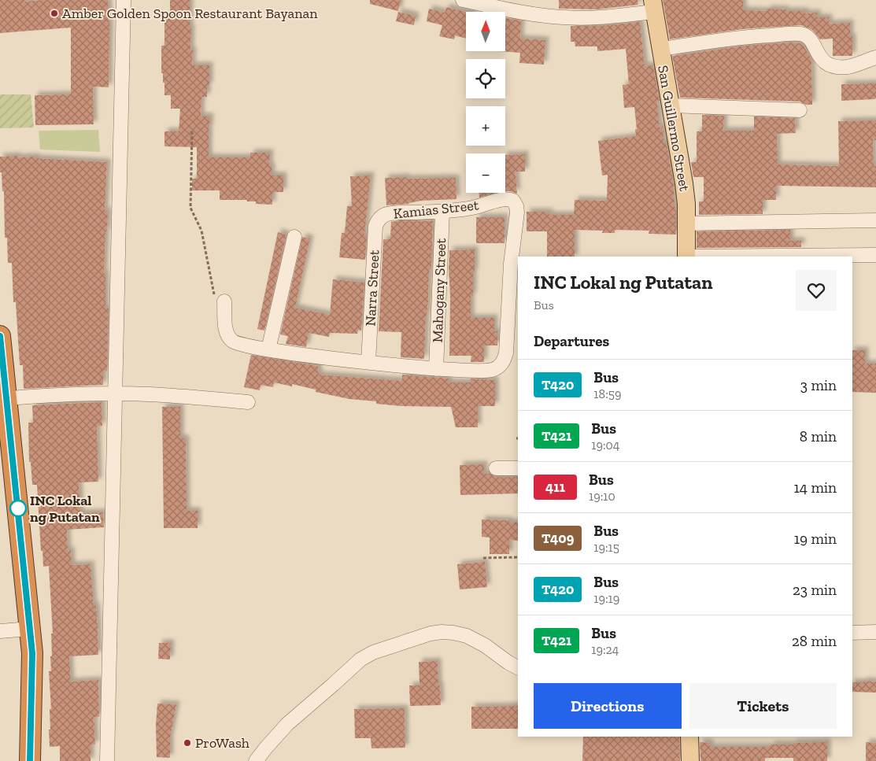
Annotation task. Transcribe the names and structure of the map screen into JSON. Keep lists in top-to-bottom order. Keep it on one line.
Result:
{"streets":{"main road":["San Guillermo Street"],"street":["Kamias Street","Narra Street","Mahogany Street"]},"crossings":[["Kamias Street","Narra Street"],["Kamias Street","Mahogany Street"]],"places":["Amber Golden Spoon Restaurant Bayanan","INC Lokal ng Putatan","ProWash"],"lines":["bus line T420"],"north":"top","page":{"map_buttons":["+","−"],"heading":[["INC Lokal ng Putatan","Bus"],"Departures"],"list":[{"mark":"T420","name":"Bus","note":"18:59","value":"3 min"},{"mark":"T421","name":"Bus","note":"19:04","value":"8 min"},{"mark":"411","name":"Bus","note":"19:10","value":"14 min"},{"mark":"T409","name":"Bus","note":"19:15","value":"19 min"},{"mark":"T420","name":"Bus","note":"19:19","value":"23 min"},{"mark":"T421","name":"Bus","note":"19:24","value":"28 min"}],"buttons":["Directions","Tickets"]}}
